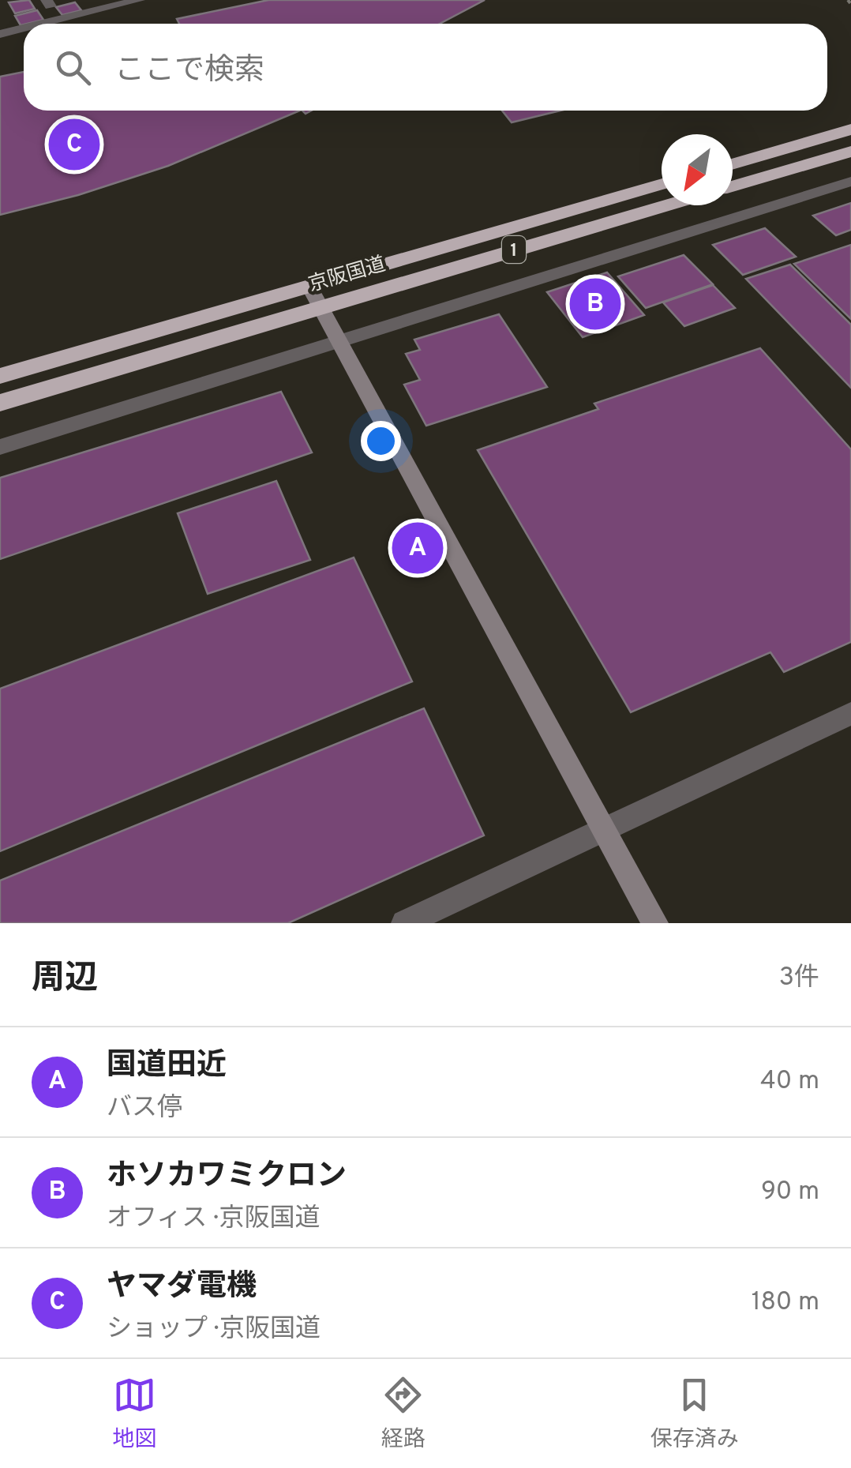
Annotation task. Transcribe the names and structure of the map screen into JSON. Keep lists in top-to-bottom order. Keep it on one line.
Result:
{"streets":{"highway":["1","京阪国道"]},"north":"bottom left","page":{"search":"ここで検索","pins":["C","B","A"],"heading":["周辺","3件"],"list":[{"mark":"A","name":"国道田近","note":"バス停","value":"40 m"},{"mark":"B","name":"ホソカワミクロン","note":"オフィス · 京阪国道","value":"90 m"},{"mark":"C","name":"ヤマダ電機","note":"ショップ · 京阪国道","value":"180 m"}],"nav":["地図","経路","保存済み"]}}
